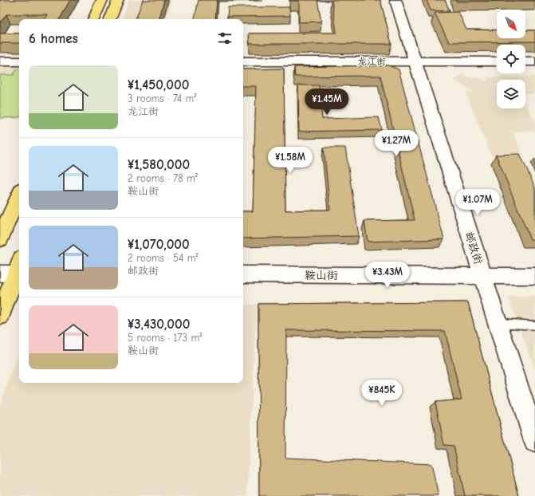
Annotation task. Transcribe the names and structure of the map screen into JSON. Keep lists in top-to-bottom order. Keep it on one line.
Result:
{"streets":{"street":["龙江街","邮政街","鞍山街"]},"crossings":[["龙江街","邮政街"],["邮政街","鞍山街"]],"north":"bottom right","page":{"heading":"6 homes","list":[{"name":"¥1,450,000","note":"3 rooms · 74 m² · 龙江街"},{"name":"¥1,580,000","note":"2 rooms · 78 m² · 鞍山街"},{"name":"¥1,070,000","note":"2 rooms · 54 m² · 邮政街"},{"name":"¥3,430,000","note":"5 rooms · 173 m² · 鞍山街"}],"price":["¥1.45M","¥1.27M","¥1.58M","¥1.07M","¥3.43M","¥845K"]}}
